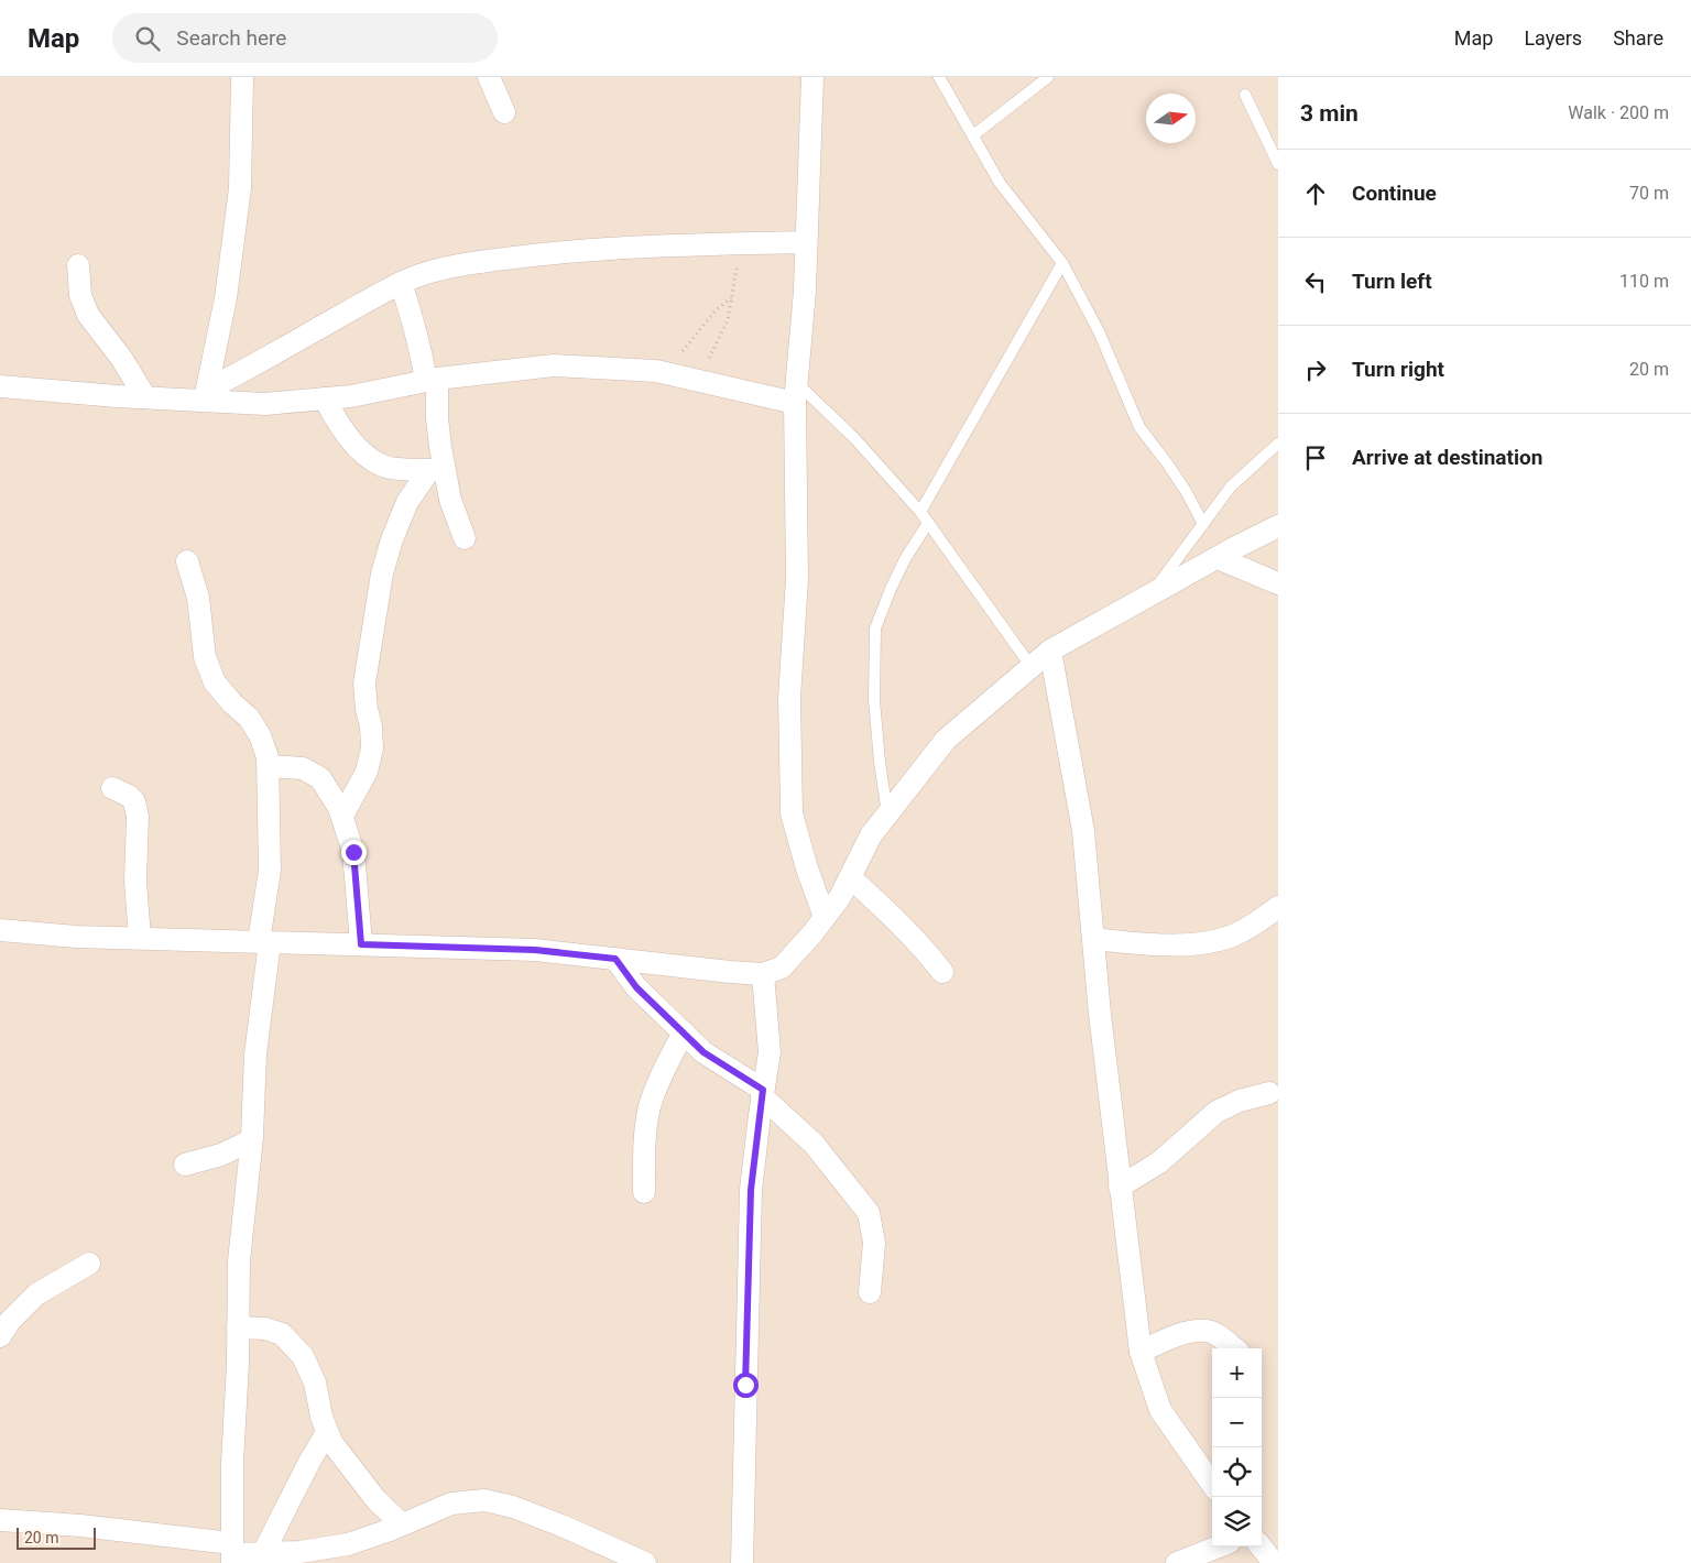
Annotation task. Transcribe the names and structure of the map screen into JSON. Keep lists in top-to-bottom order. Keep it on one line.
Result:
{"scale_bar":"20 m","north":"right","page":{"header":"Map","search":"Search here","nav":["Map","Layers","Share"],"heading":["3 min","Walk · 200 m"],"list":[["Continue","70 m"],["Turn left","110 m"],["Turn right","20 m"],"Arrive at destination"],"map_buttons":["+","−"],"scale":"20 m"}}
